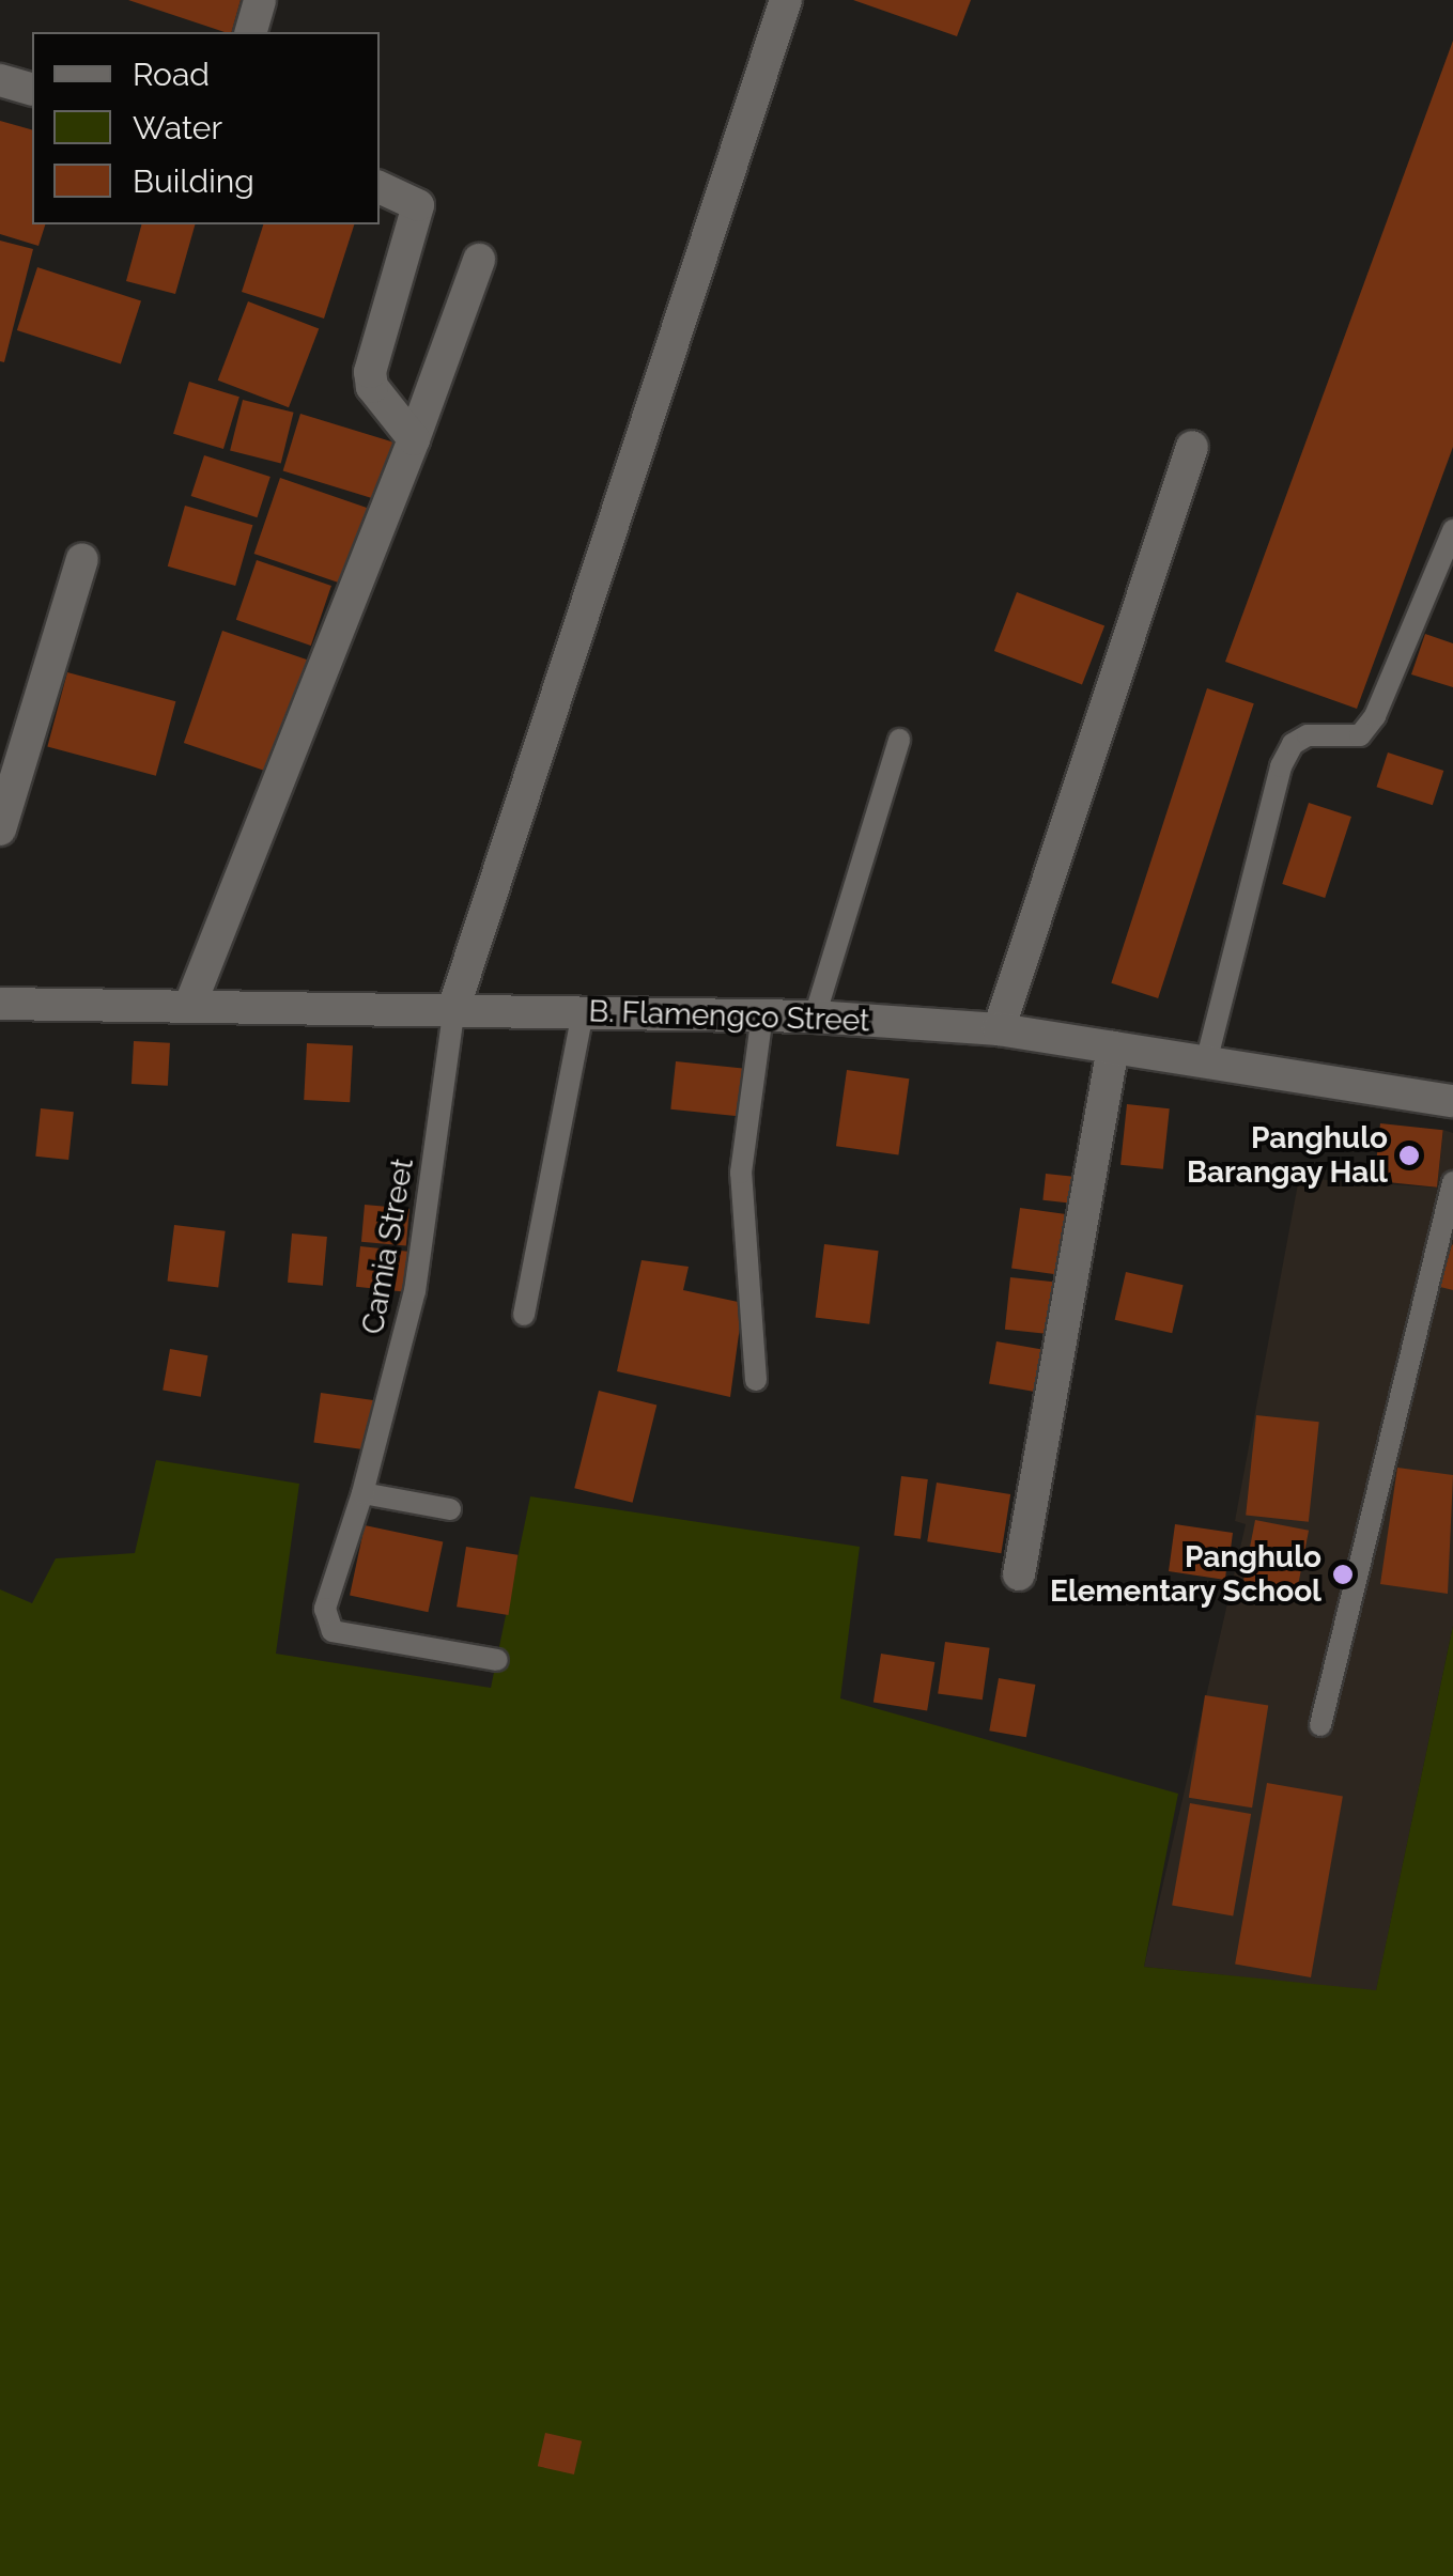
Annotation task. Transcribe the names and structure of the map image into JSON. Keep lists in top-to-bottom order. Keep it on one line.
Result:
{"streets":{"street":["B. Flamengco Street"],"lane":["Camia Street"]},"crossings":[["B. Flamengco Street","Camia Street"]],"places":["Panghulo Barangay Hall","Panghulo Elementary School"],"legend":["Road","Water","Building"]}
